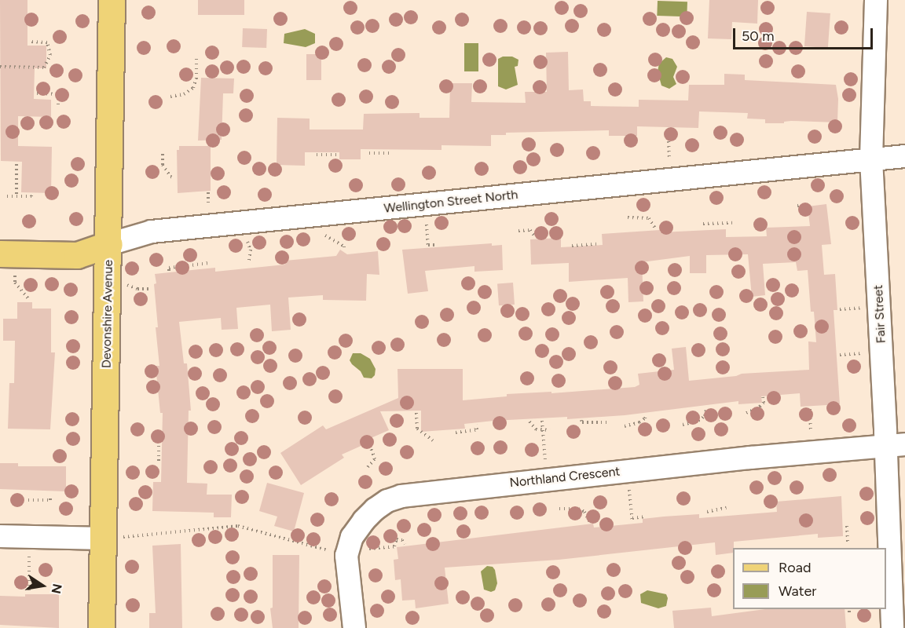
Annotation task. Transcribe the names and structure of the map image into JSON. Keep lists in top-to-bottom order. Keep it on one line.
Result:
{"streets":{"main road":["Wellington Street North","Devonshire Avenue"],"street":["Fair Street","Northland Crescent"]},"crossings":[["Wellington Street North","Devonshire Avenue"],["Wellington Street North","Fair Street"],["Fair Street","Northland Crescent"]],"legend":["Road","Water"],"scale_bar":"50 m","north":"right"}
